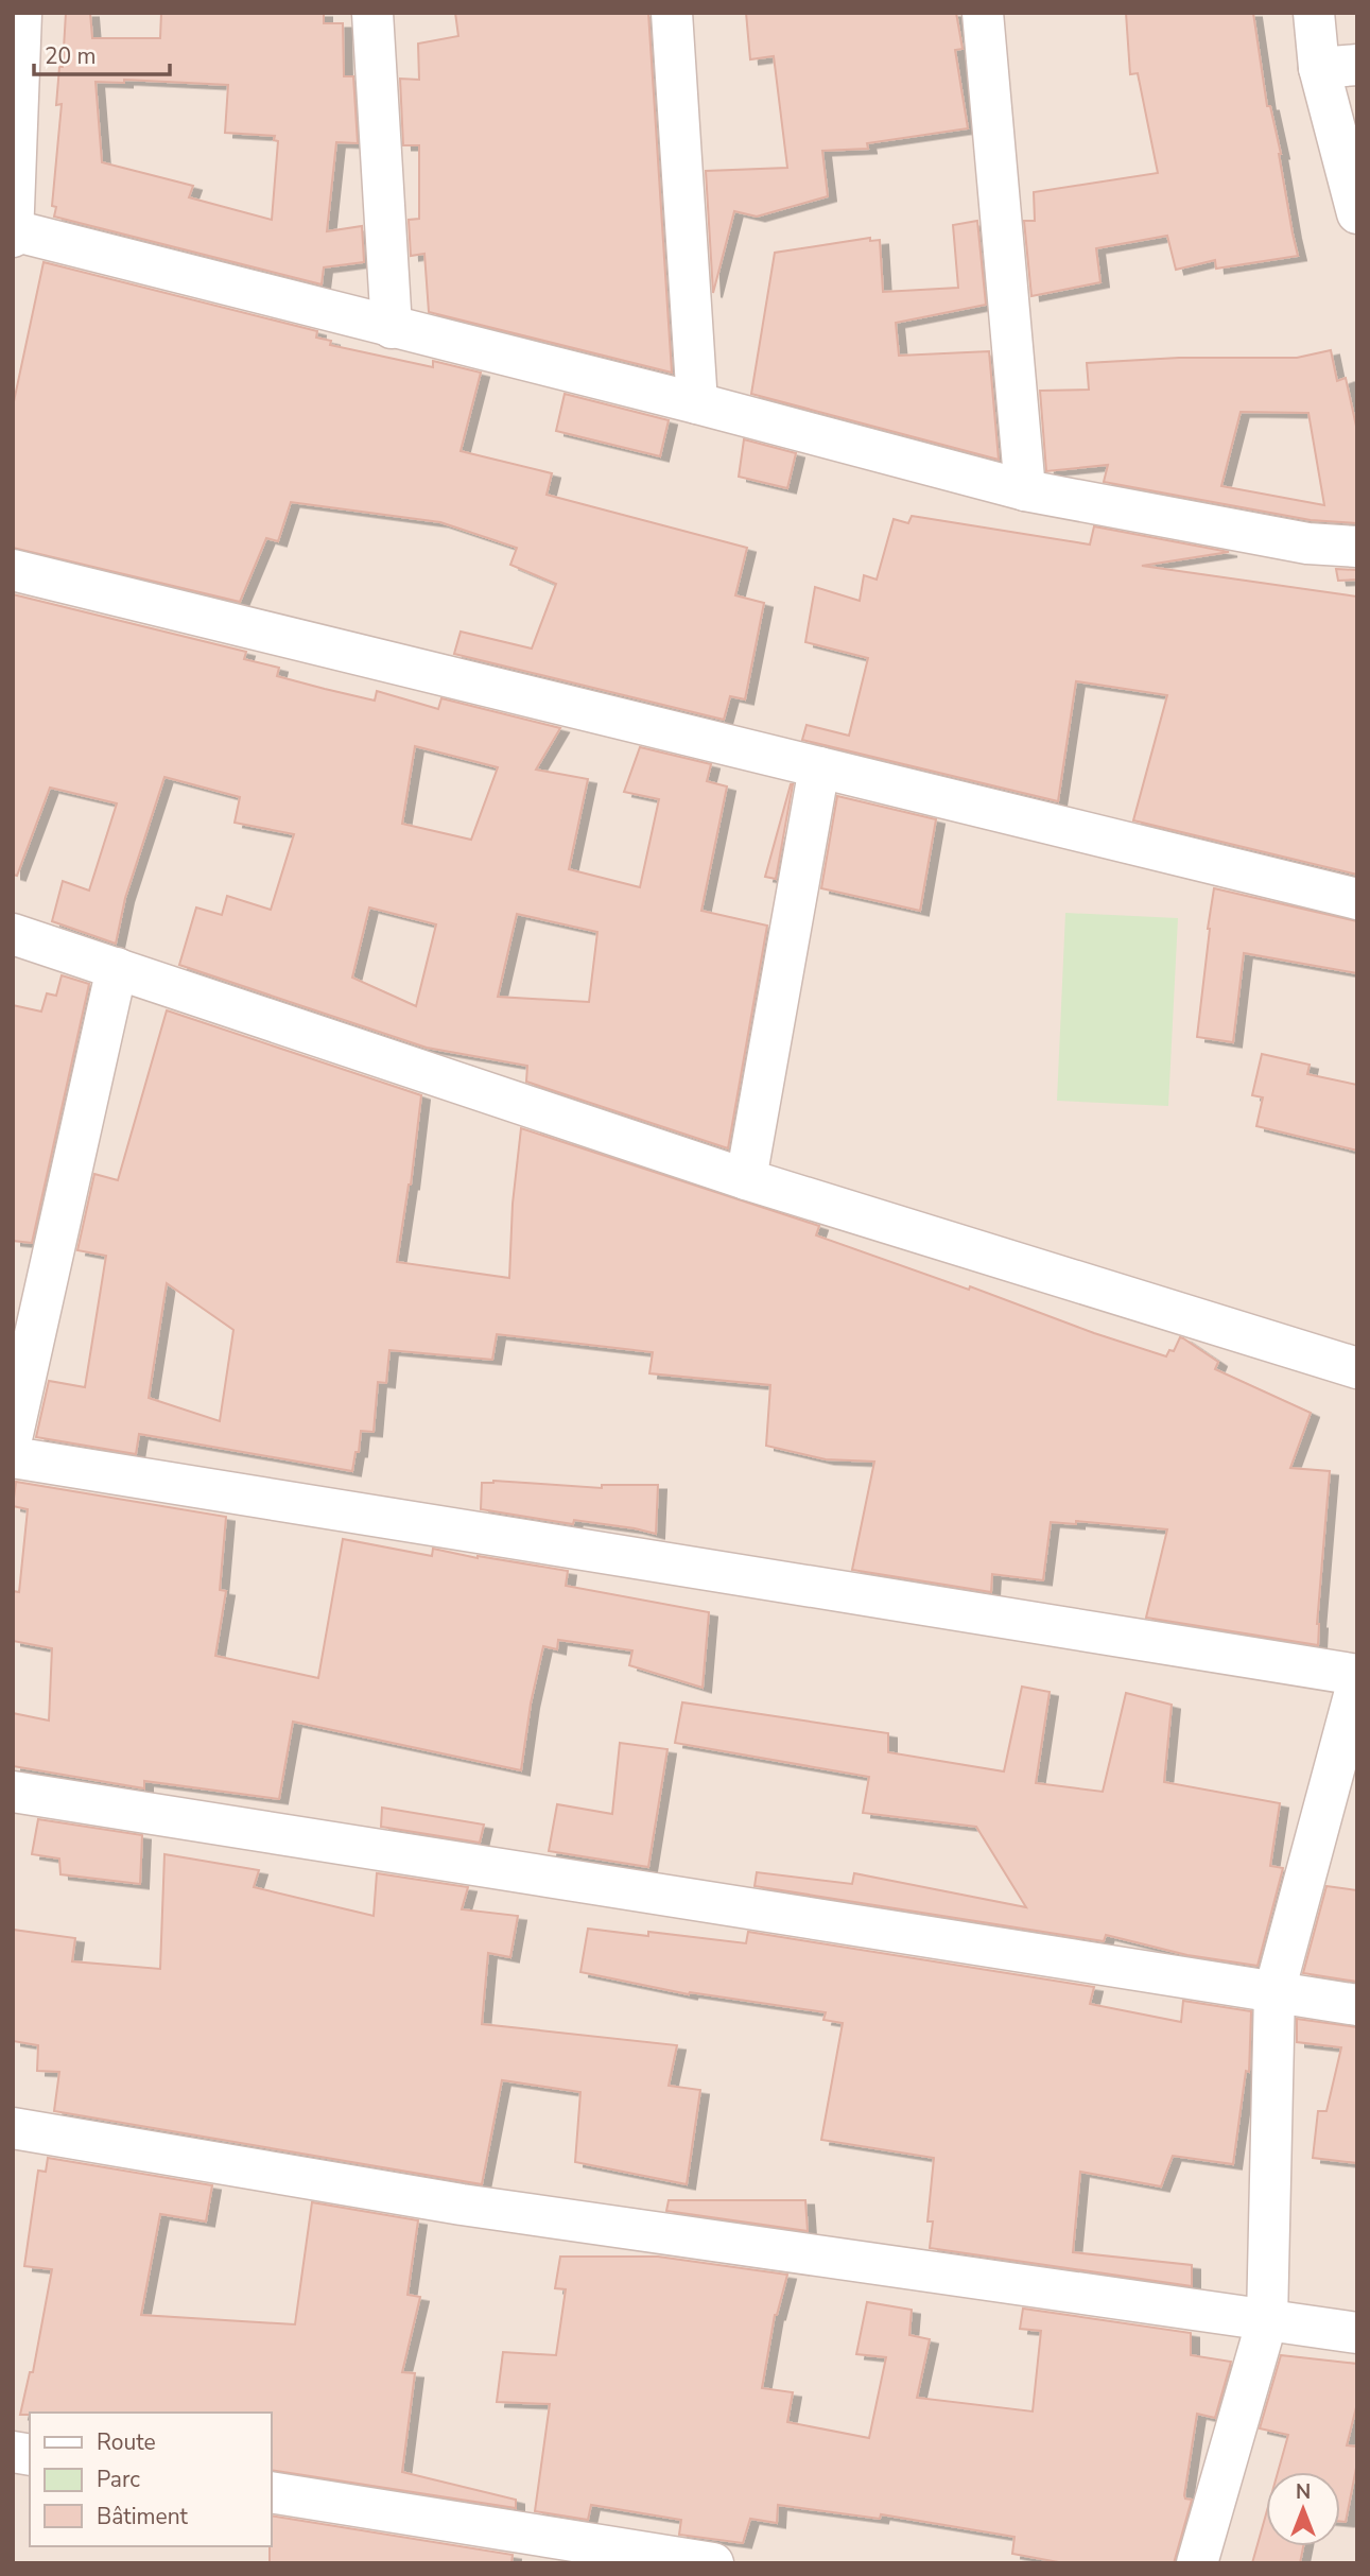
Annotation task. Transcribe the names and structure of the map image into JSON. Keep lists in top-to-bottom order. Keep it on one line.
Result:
{"legend":["Route","Parc","Bâtiment"],"scale_bar":"20 m","north":"top"}
